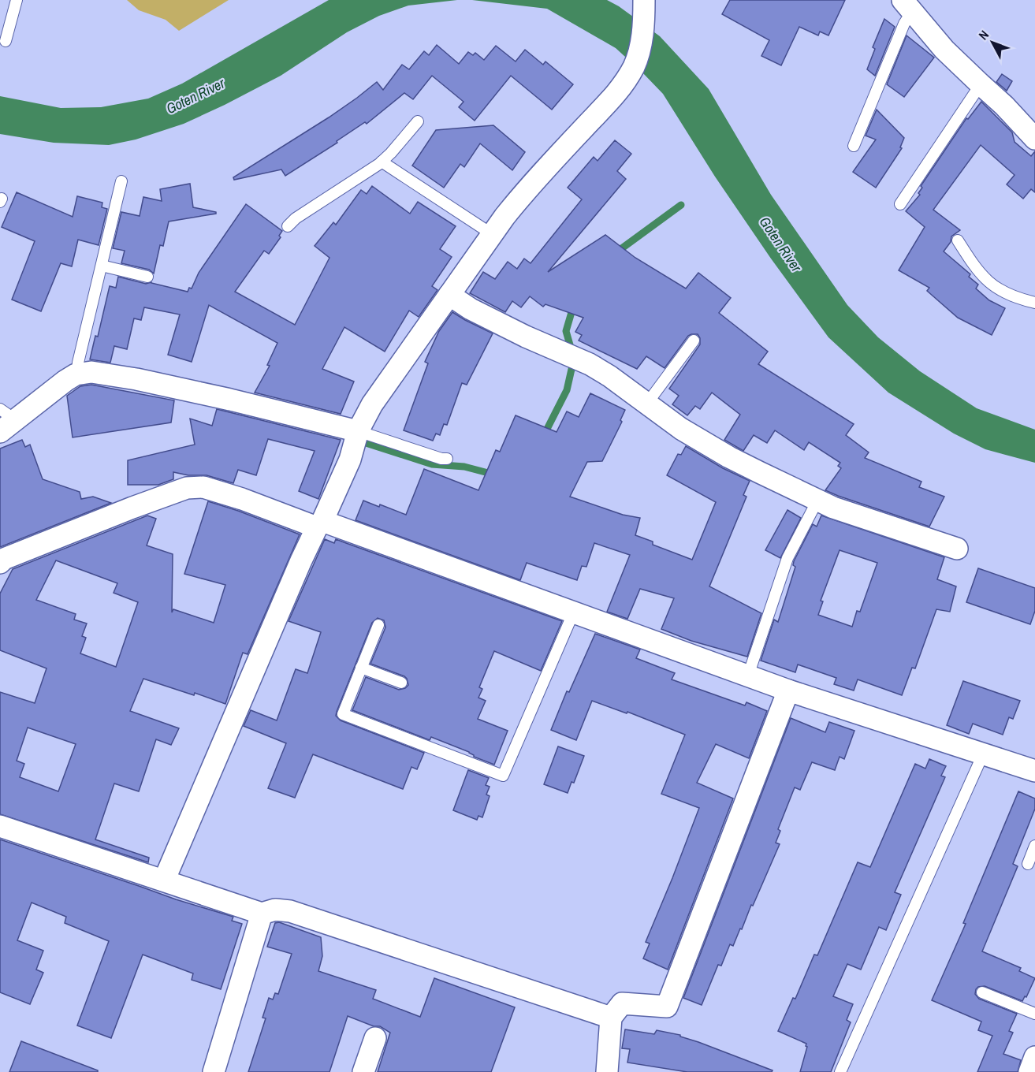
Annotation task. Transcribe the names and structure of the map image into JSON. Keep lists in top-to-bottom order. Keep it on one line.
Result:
{"water":["Goten River"],"north":"top left"}
